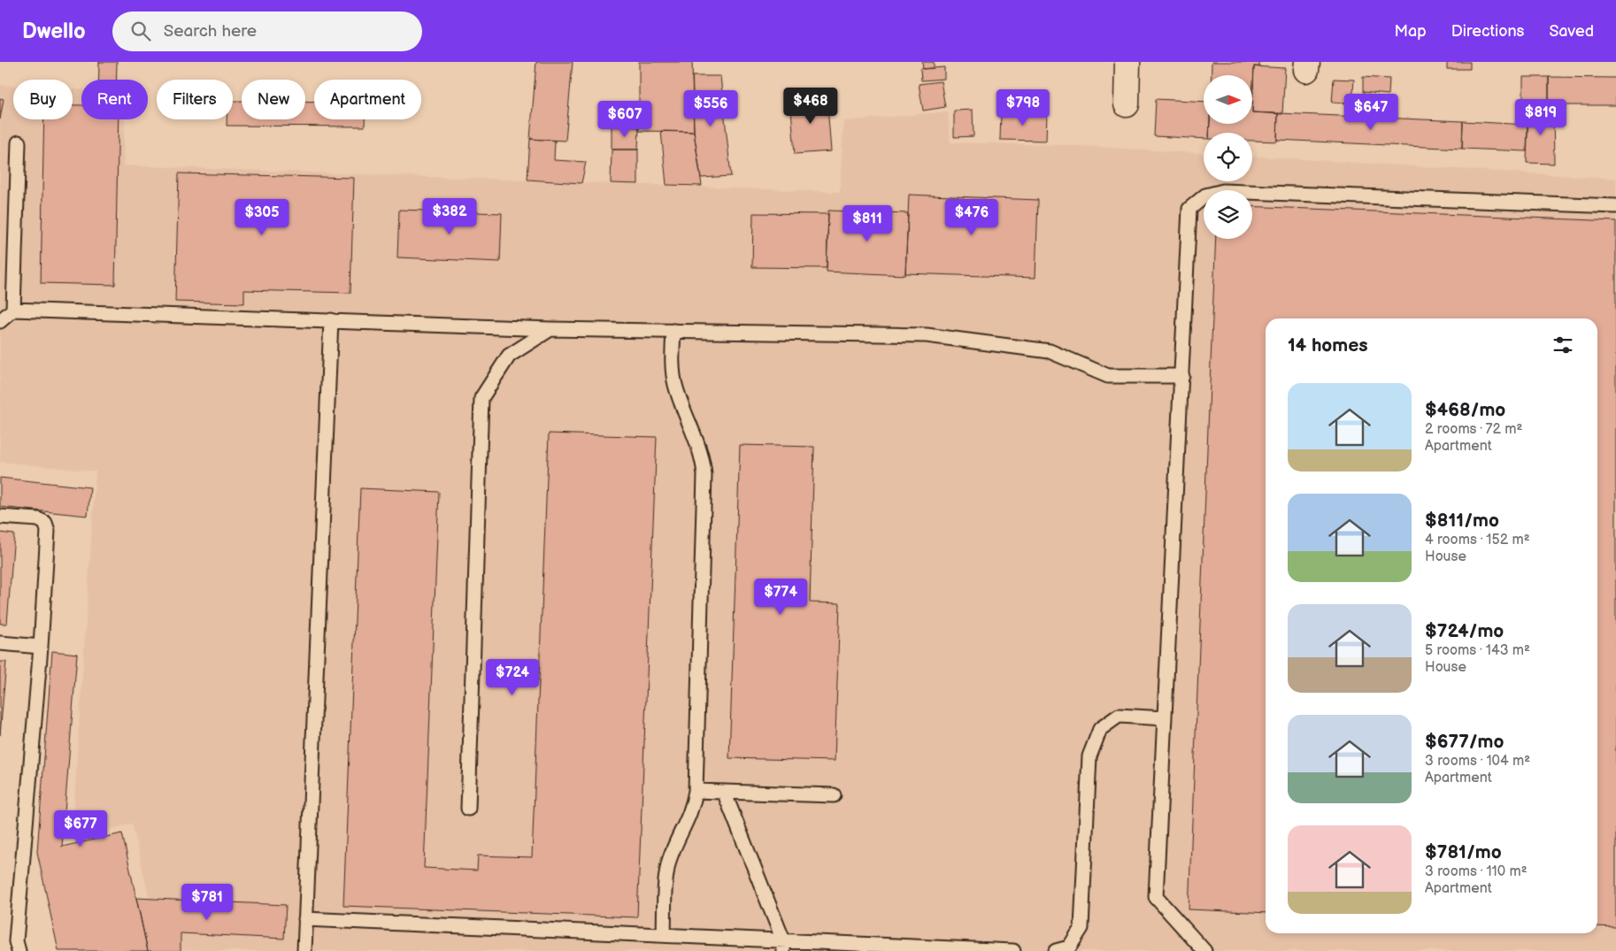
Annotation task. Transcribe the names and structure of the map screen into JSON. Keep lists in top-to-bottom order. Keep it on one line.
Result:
{"north":"right","page":{"header":"Dwello","search":"Search here","nav":["Map","Directions","Saved"],"chip":["Buy","Rent","Filters","New","Apartment"],"price":["$468","$798","$556","$647","$819","$607","$382","$305","$476","$811","$774","$724","$677","$781"],"heading":"14 homes","list":[{"name":"$468/mo","note":"2 rooms · 72 m² · Apartment"},{"name":"$811/mo","note":"4 rooms · 152 m² · House"},{"name":"$724/mo","note":"5 rooms · 143 m² · House"},{"name":"$677/mo","note":"3 rooms · 104 m² · Apartment"},{"name":"$781/mo","note":"3 rooms · 110 m² · Apartment"}]}}
